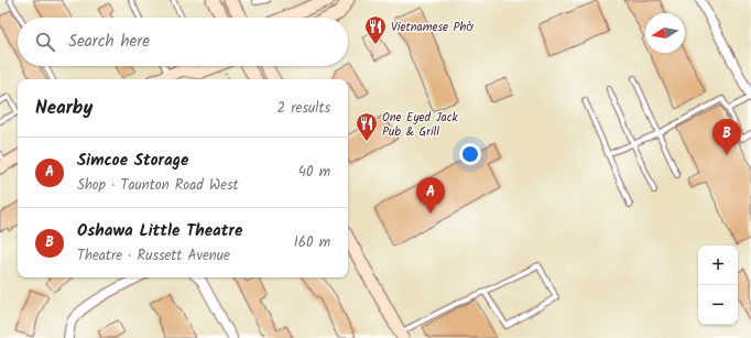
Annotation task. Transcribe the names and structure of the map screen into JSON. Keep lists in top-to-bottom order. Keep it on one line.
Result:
{"places":{"restaurant":["Vietnamese Phở","One Eyed Jack Pub & Grill"]},"north":"left","page":{"search":"Search here","heading":["Nearby","2 results"],"pins":["B","A"],"list":[{"mark":"A","name":"Simcoe Storage","note":"Shop · Taunton Road West","value":"40 m"},{"mark":"B","name":"Oshawa Little Theatre","note":"Theatre · Russett Avenue","value":"160 m"}],"map_buttons":["+","−"]}}
